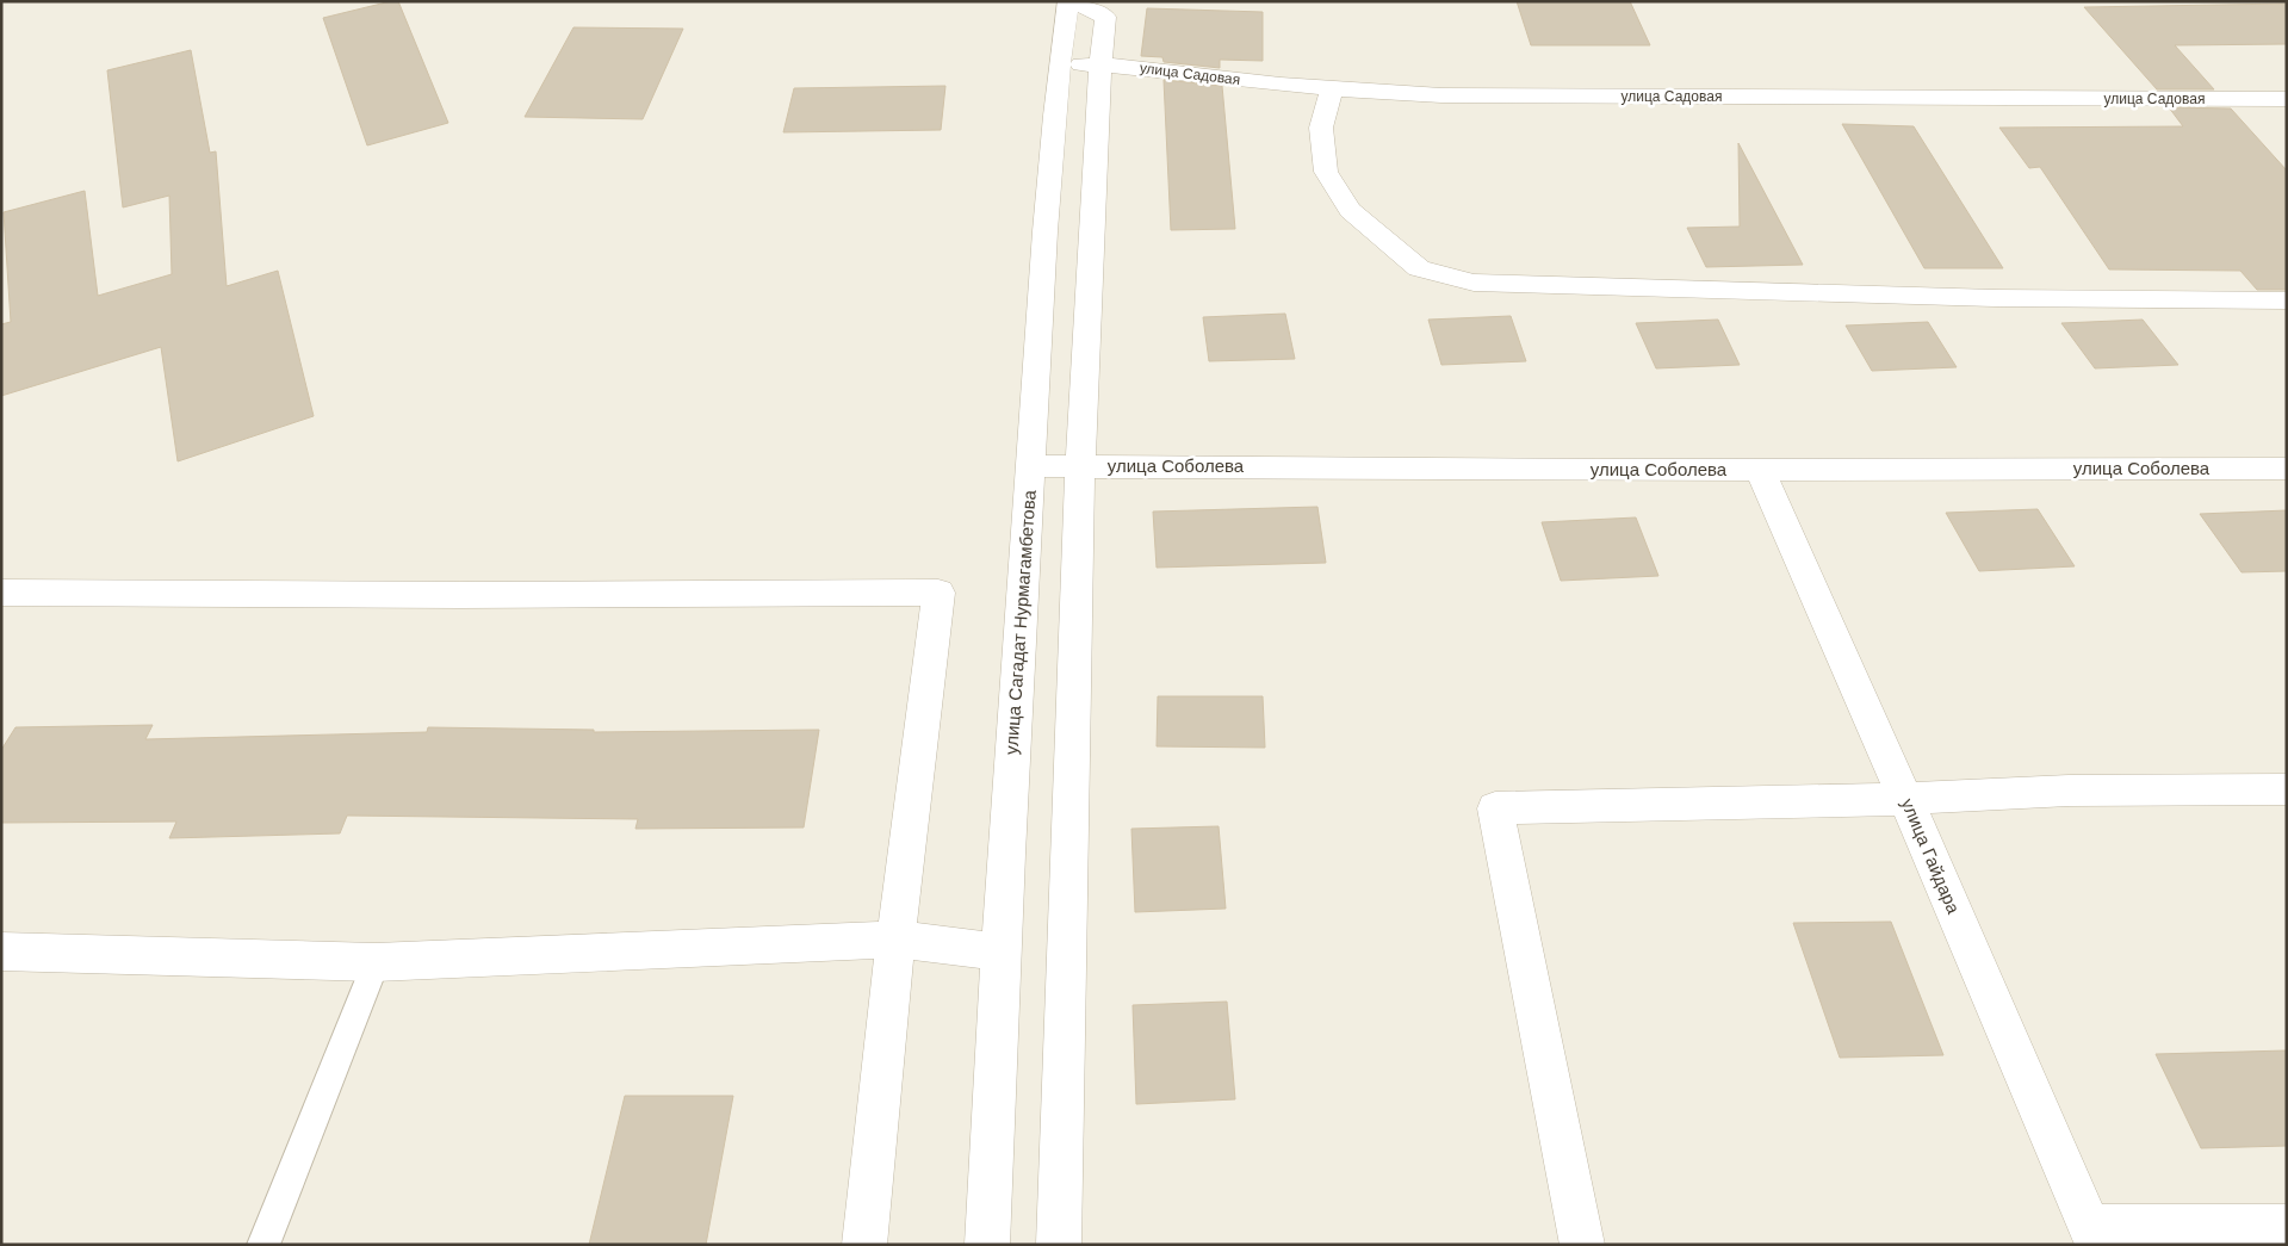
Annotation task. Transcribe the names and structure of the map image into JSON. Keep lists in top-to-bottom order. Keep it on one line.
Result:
{"streets":{"street":["улица Садовая","улица Соболева","улица Сагадат Нурмагамбетова","улица Гайдара"]},"crossings":[["улица Садовая","улица Сагадат Нурмагамбетова"],["улица Соболева","улица Сагадат Нурмагамбетова"],["улица Соболева","улица Гайдара"]]}
